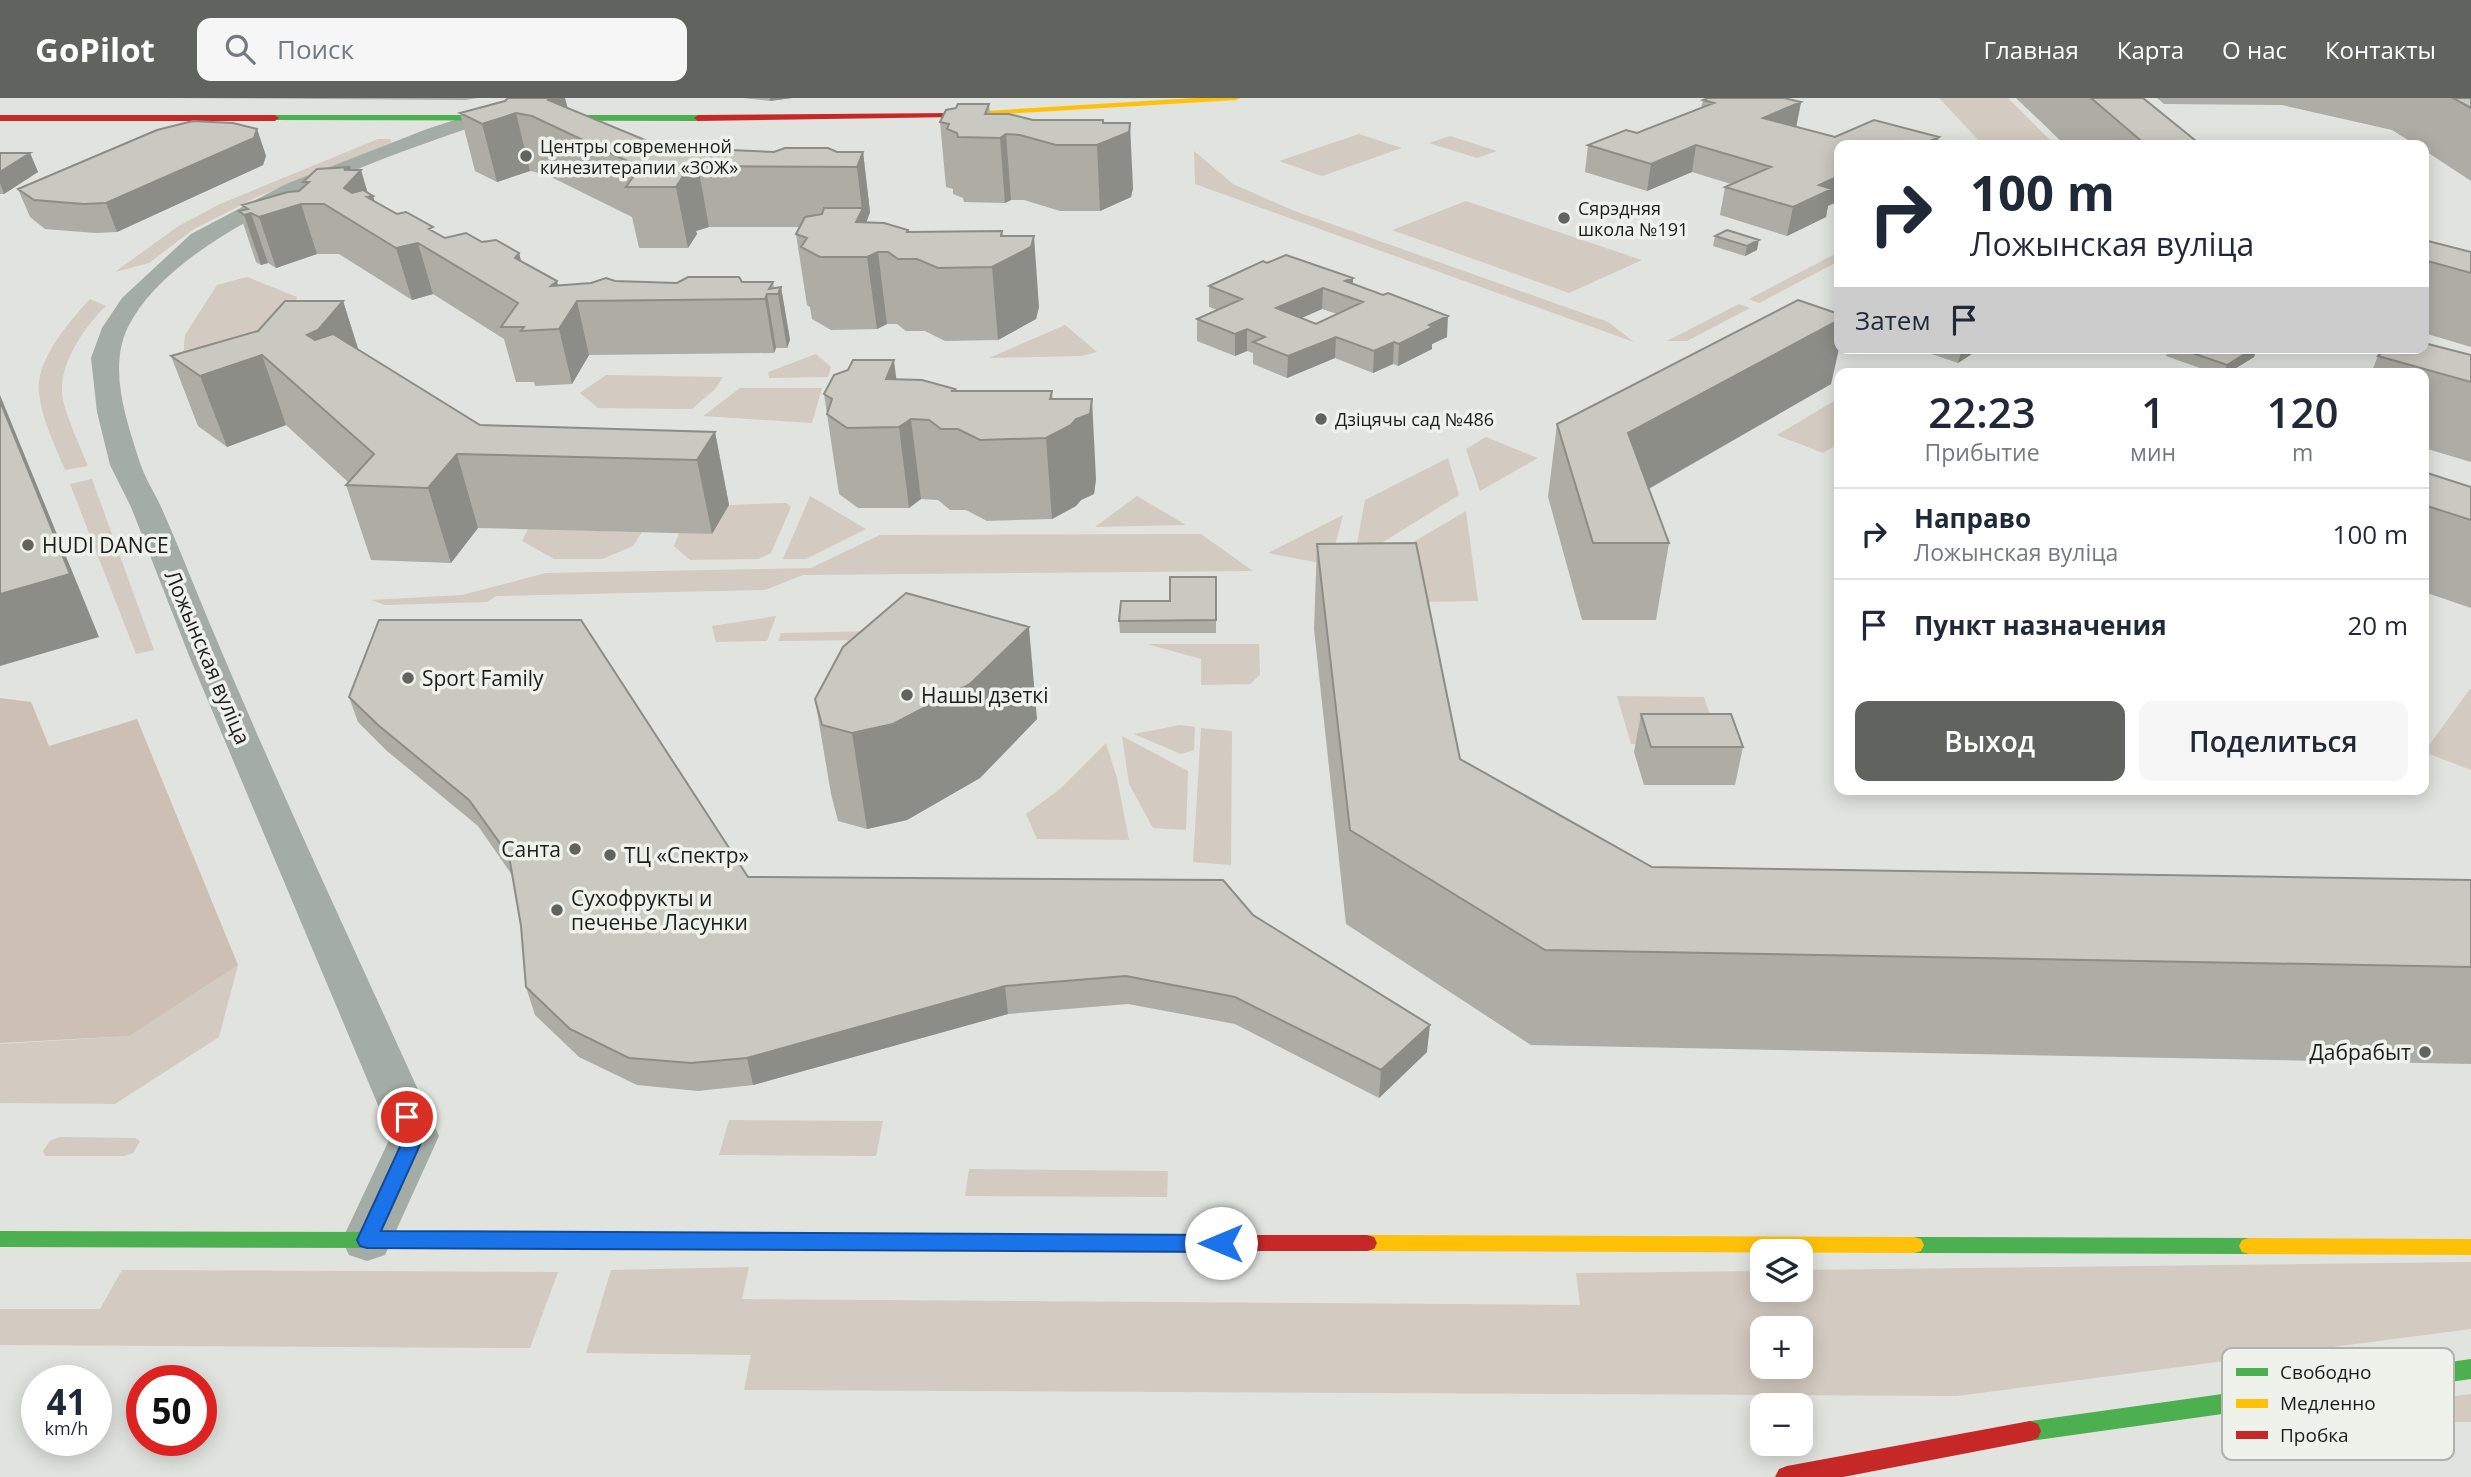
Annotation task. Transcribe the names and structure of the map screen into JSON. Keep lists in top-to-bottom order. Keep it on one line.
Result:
{"streets":{"street":["Ложынская вуліца"]},"places":["Центры современной кинезитерапии «ЗОЖ»","Сярэдняя школа №191","Дзіцячы сад №486","HUDI DANCE","Sport Family","Нашы дзеткі","Санта","ТЦ «Спектр»","Сухофрукты и печенье Ласунки","Дабрабыт"],"legend":["Свободно","Медленно","Пробка"],"page":{"header":"GoPilot","search":"Поиск","nav":["Главная","Карта","О нас","Контакты"],"turn":["100 m","Ложынская вуліца"],"then":"Затем","eta":["22:23","Прибытие","1","мин","120","m"],"list":[{"name":"Направо","note":"Ложынская вуліца","value":"100 m"},{"name":"Пункт назначения","value":"20 m"}],"buttons":["Выход","Поделиться"],"map_buttons":["+","−"],"speed":"41 km/h","limit":"50"}}
